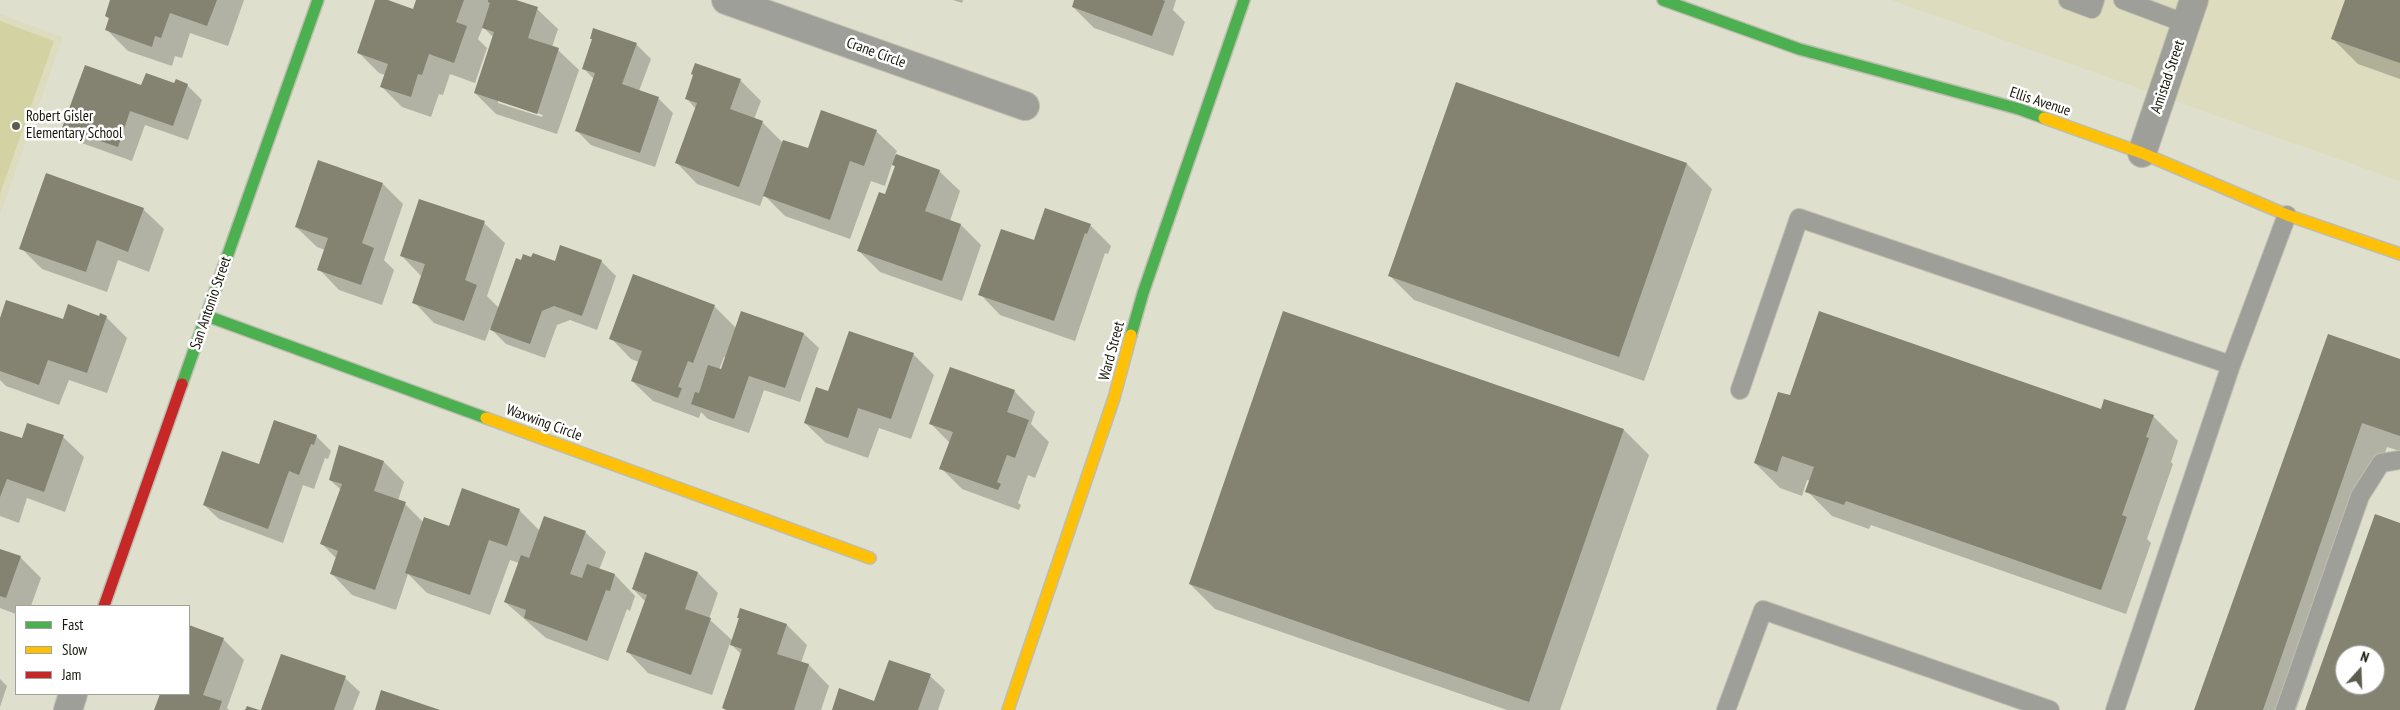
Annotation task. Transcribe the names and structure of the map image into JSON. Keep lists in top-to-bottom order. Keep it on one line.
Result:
{"streets":{"street":["Crane Circle","Amistad Street","Ellis Avenue","San Antonio Street","Ward Street","Waxwing Circle"]},"crossings":[["Amistad Street","Ellis Avenue"],["San Antonio Street","Waxwing Circle"]],"places":["Robert Gisler Elementary School"],"legend":["Fast","Slow","Jam"],"north":"top"}
